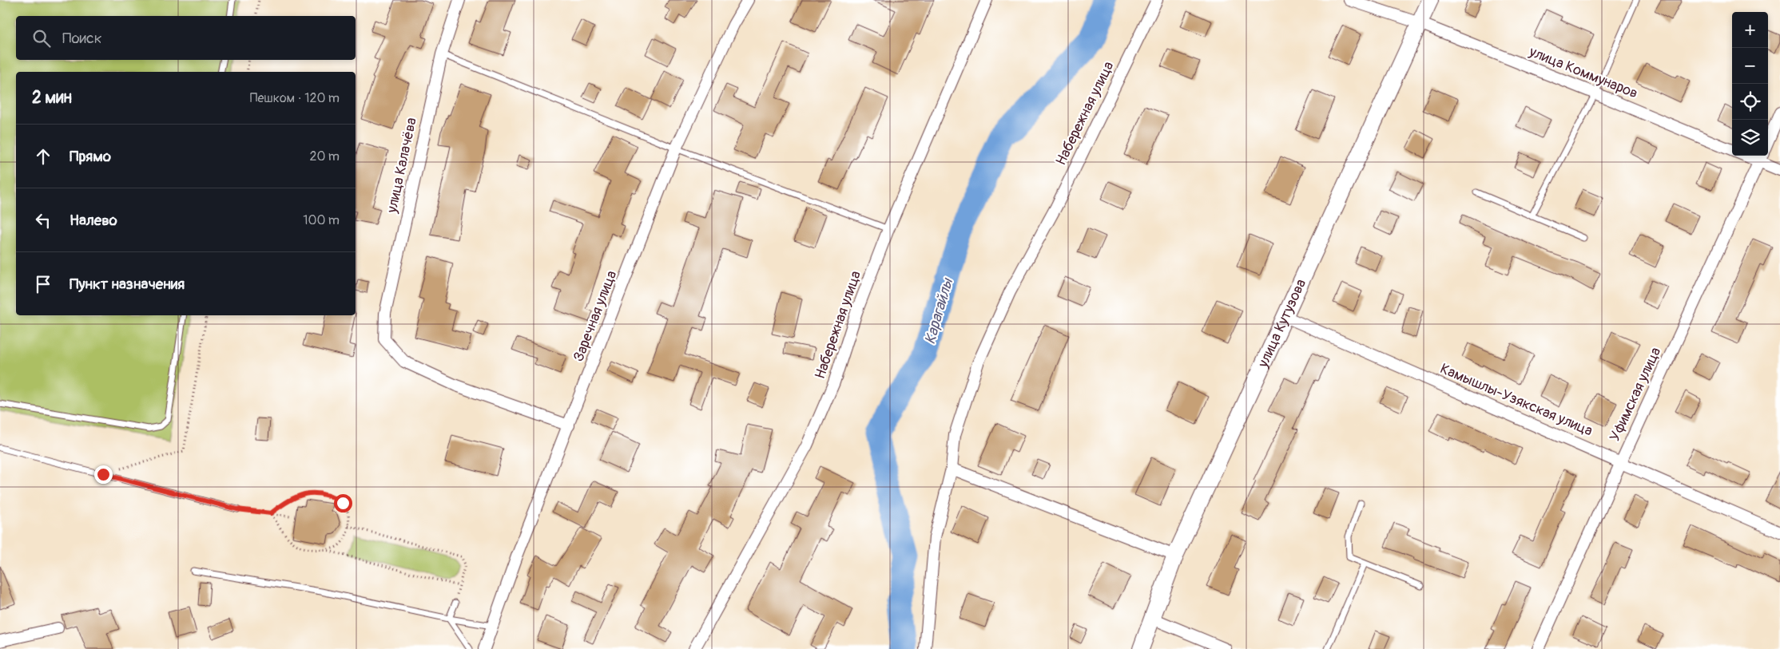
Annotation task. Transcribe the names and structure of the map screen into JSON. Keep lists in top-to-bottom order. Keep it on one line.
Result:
{"streets":{"main road":["улица Кутузова"],"street":["улица Коммунаров","Набережная улица","улица Калачёва","Заречная улица","Уфимская улица","Камышлы-Узякская улица"]},"crossings":[["улица Коммунаров","улица Кутузова"],["улица Калачёва","Заречная улица"],["улица Кутузова","Камышлы-Узякская улица"],["Уфимская улица","Камышлы-Узякская улица"]],"water":["Карагайлы"],"page":{"map_buttons":["+","−"],"search":"Поиск","heading":["2 мин","Пешком · 120 m"],"list":[["Прямо","20 m"],["Налево","100 m"],"Пункт назначения"]}}
